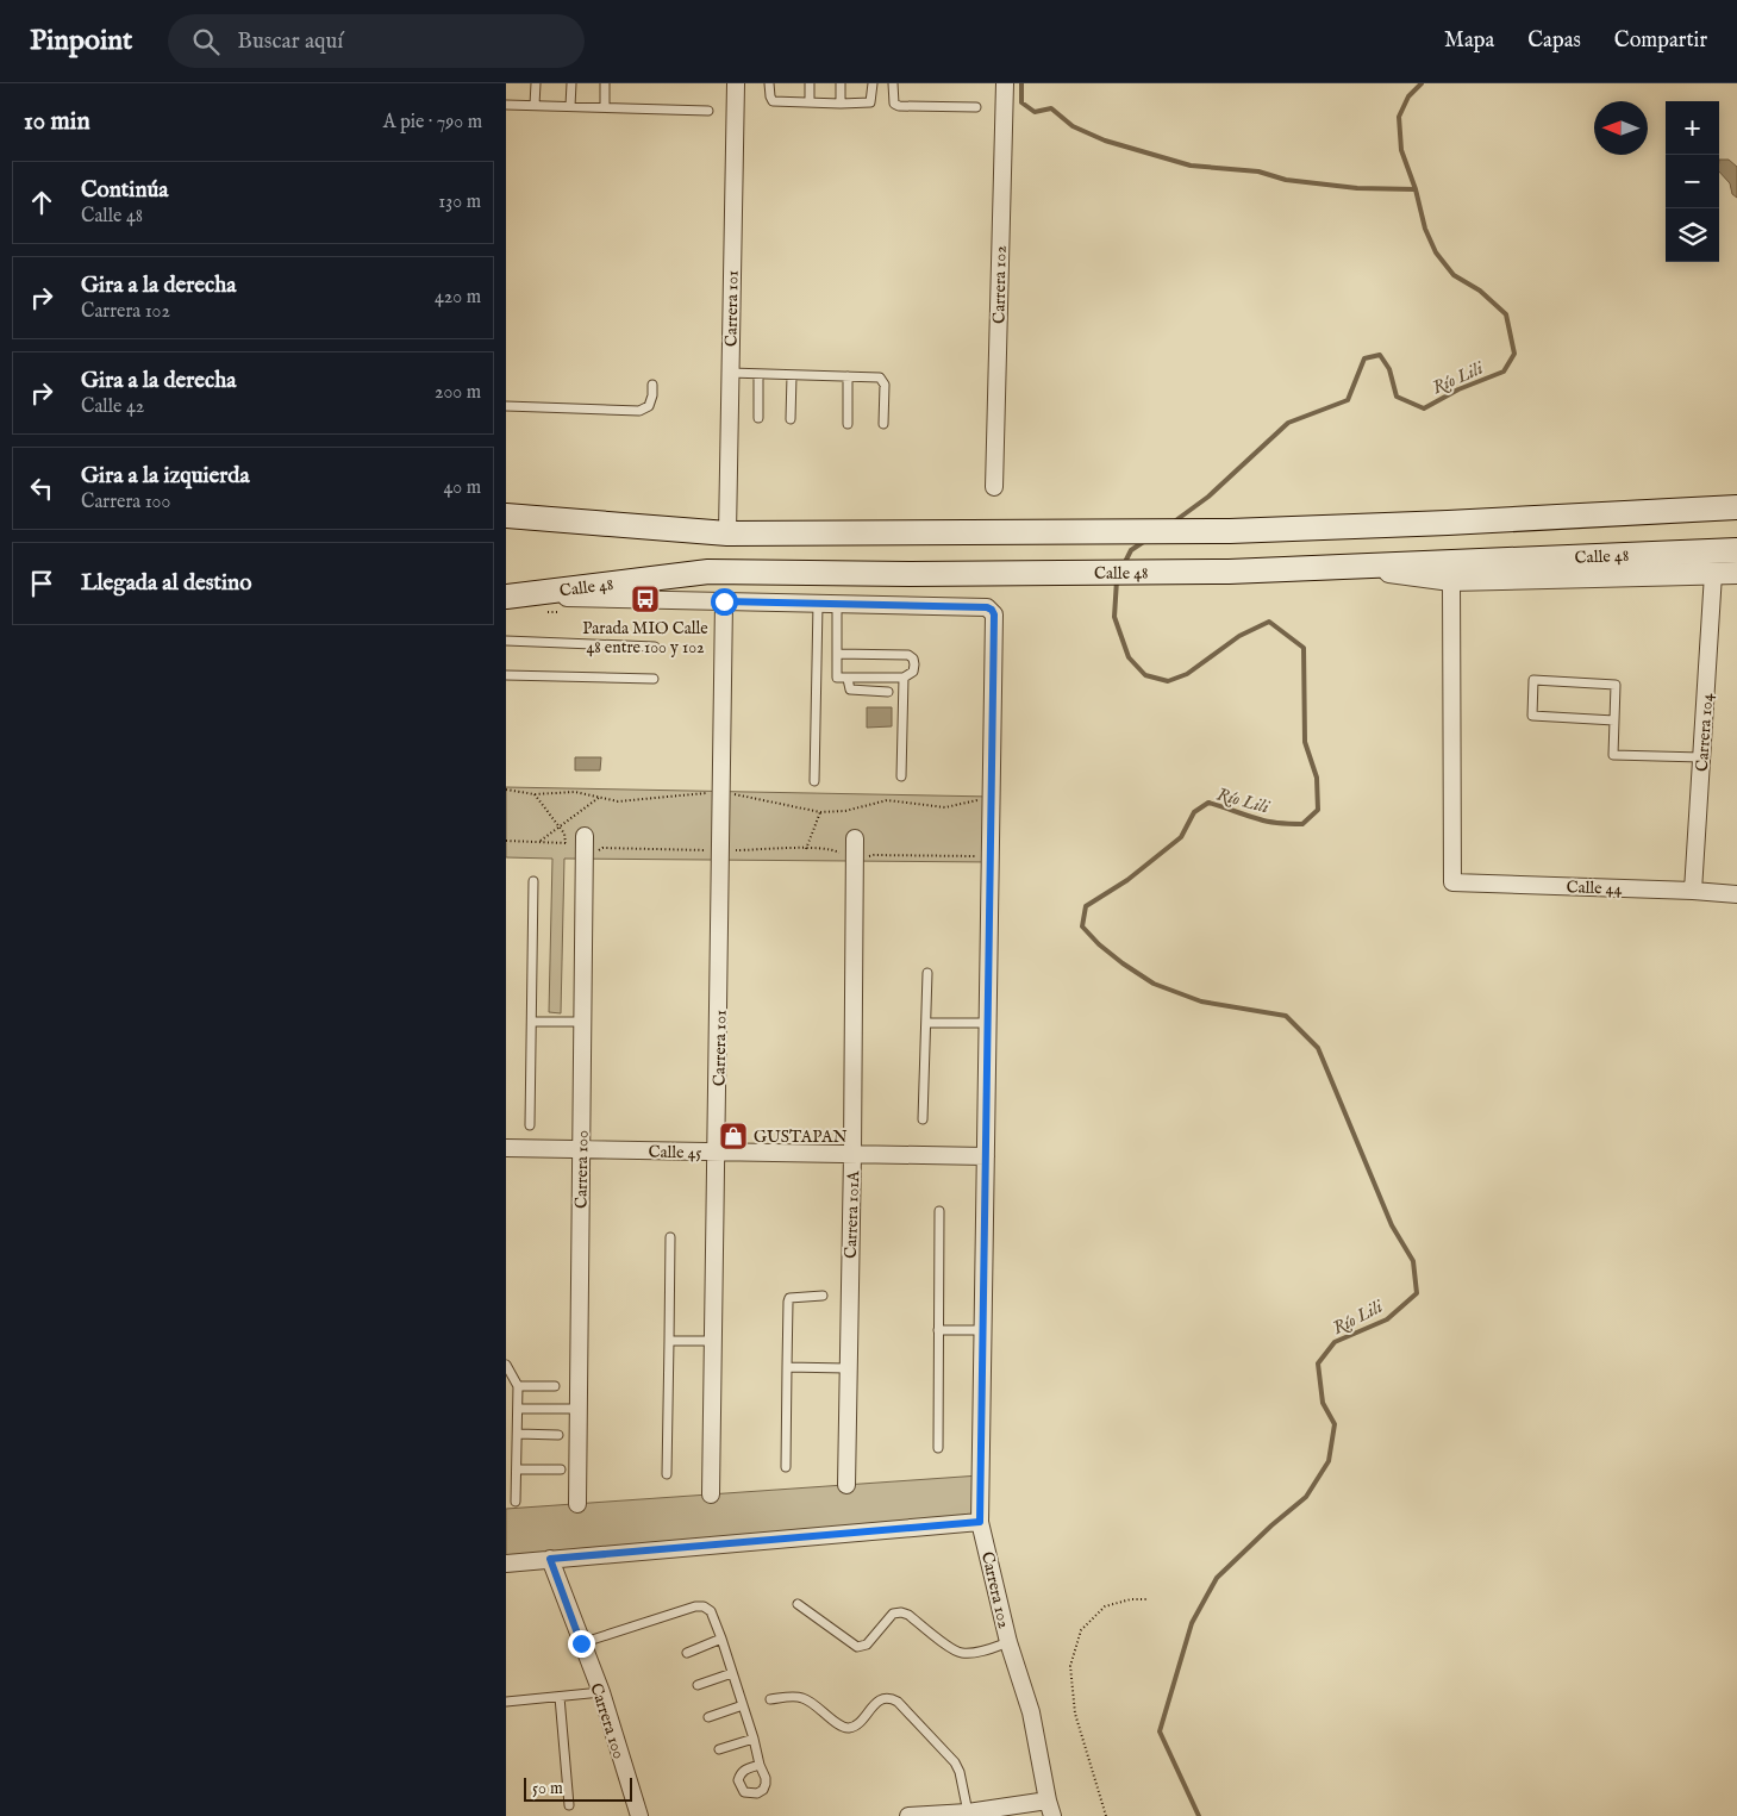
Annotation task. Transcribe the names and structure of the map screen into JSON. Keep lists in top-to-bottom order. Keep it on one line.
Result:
{"streets":{"main road":["Calle 48"],"street":["Carrera 102","Carrera 101","Carrera 104","Calle 44","Calle 45","Carrera 100","Carrera 101A"]},"crossings":[["Carrera 102","Calle 48"],["Carrera 102","Calle 45"],["Carrera 101","Calle 48"],["Carrera 101","Calle 45"],["Carrera 104","Calle 44"],["Calle 45","Carrera 100"],["Calle 45","Carrera 101A"]],"water":["Río Lili"],"places":{"bus stop":["Parada MIO Calle 48 entre 100 y 102"],"shop":["GUSTAPAN"]},"scale_bar":"50 m","north":"left","page":{"header":"Pinpoint","search":"Buscar aquí","nav":["Mapa","Capas","Compartir"],"heading":["10 min","A pie · 790 m"],"map_buttons":["+","−"],"list":[["Continúa","Calle 48","130 m"],["Gira a la derecha","Carrera 102","420 m"],["Gira a la derecha","Calle 42","200 m"],["Gira a la izquierda","Carrera 100","40 m"],"Llegada al destino"],"scale":"50 m"}}
